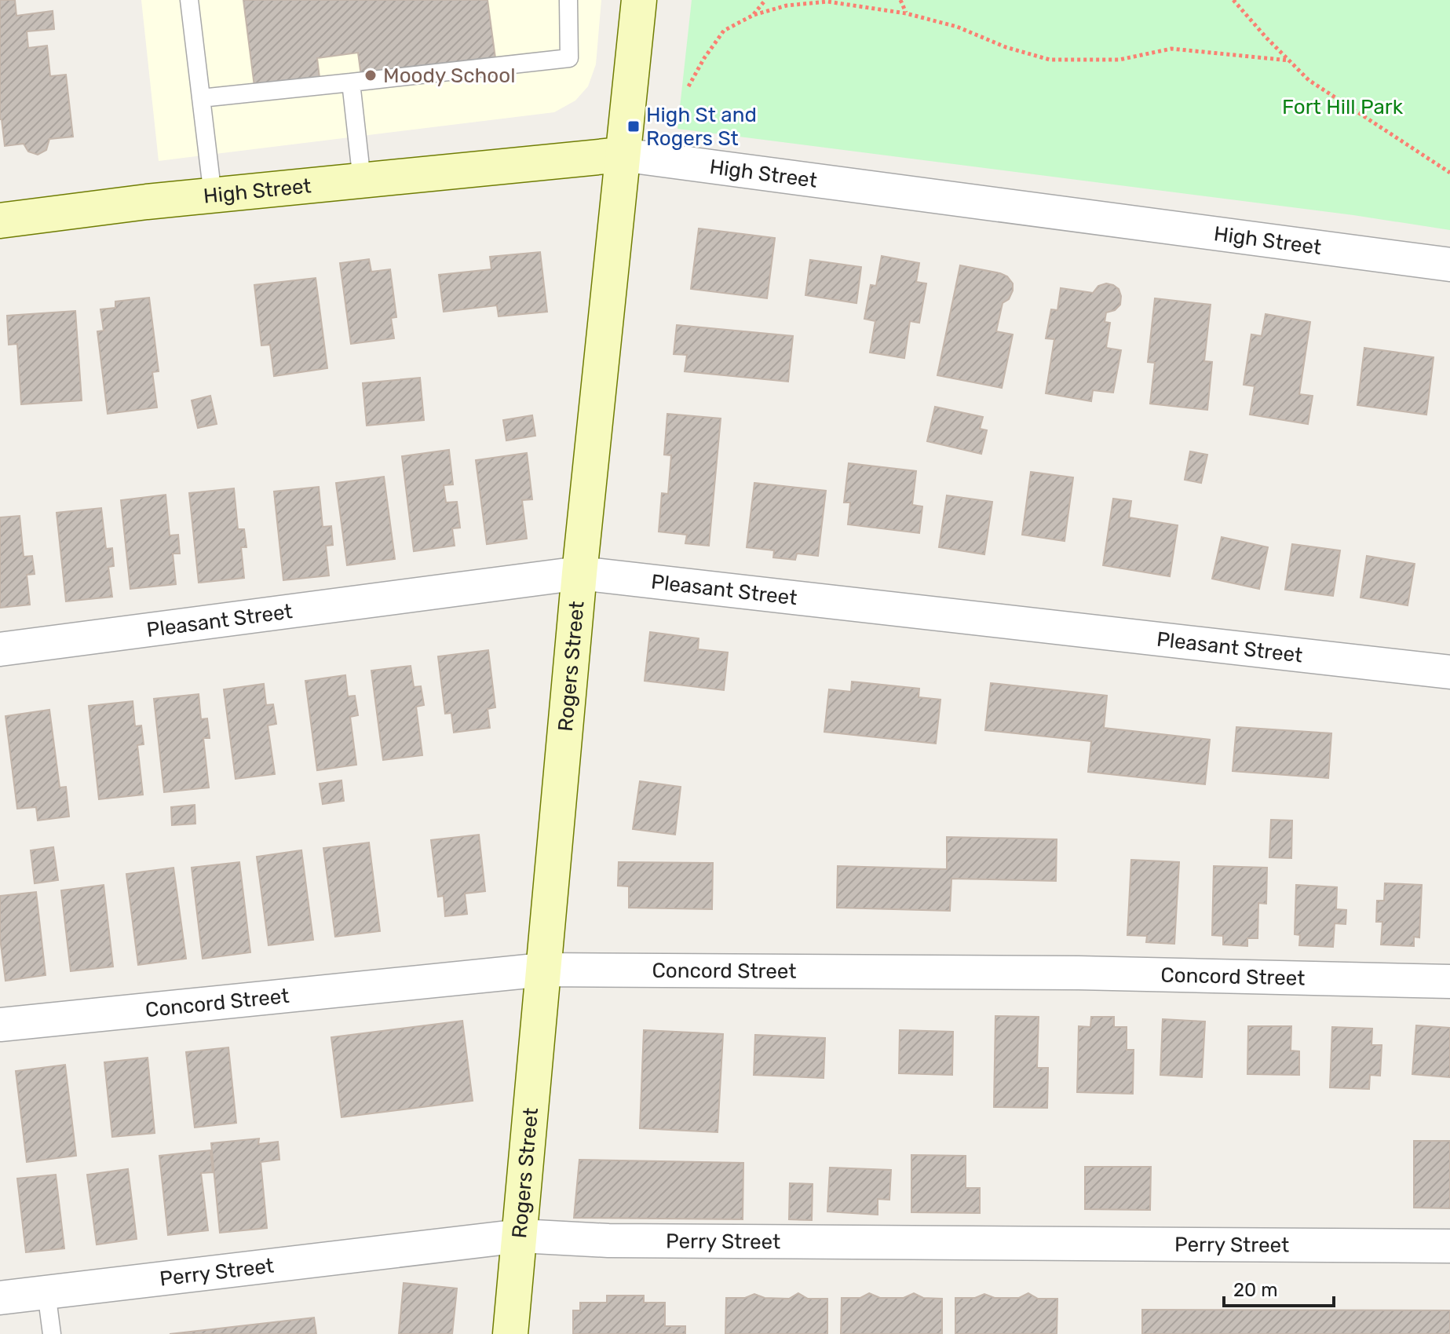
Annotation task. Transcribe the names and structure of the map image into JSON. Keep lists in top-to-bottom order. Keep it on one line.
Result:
{"streets":{"street":["High Street","Pleasant Street","Rogers Street","Concord Street","Perry Street"]},"crossings":[["High Street","Rogers Street"],["Pleasant Street","Rogers Street"],["Rogers Street","Concord Street"],["Rogers Street","Perry Street"]],"parks":["Fort Hill Park"],"places":{"other":["Moody School"],"transit":["High St and Rogers St"]},"scale_bar":"20 m"}
